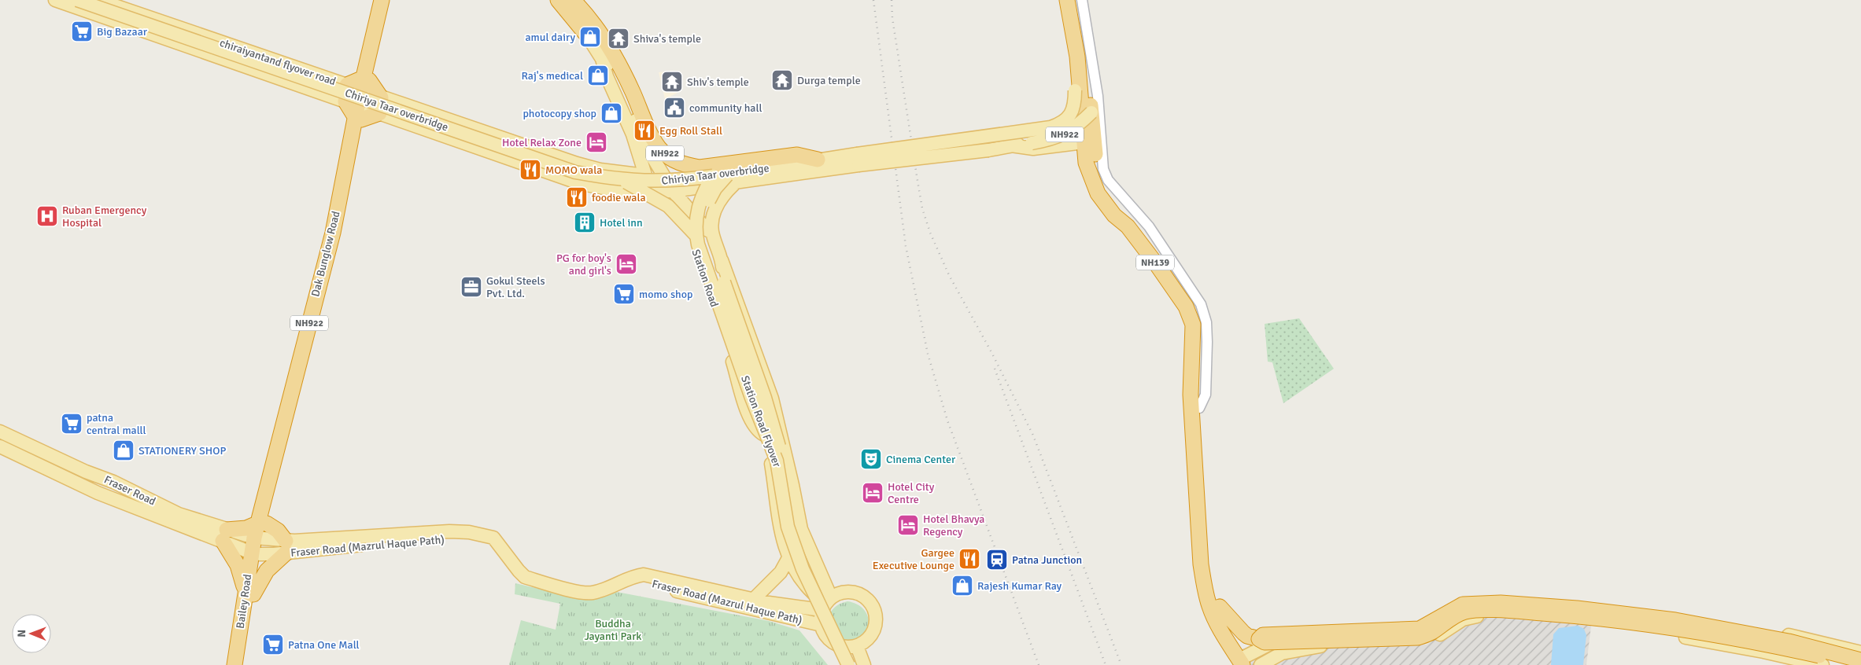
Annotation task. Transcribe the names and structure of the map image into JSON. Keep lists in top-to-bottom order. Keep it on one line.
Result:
{"streets":{"highway":["Chiriya Taar overbridge","NH922","Dak Bunglow Road","NH139","Bailey Road"],"main road":["chiraiyantand flyover road","Station Road","Station Road Flyover","Fraser Road","Fraser Road (Mazrul Haque Path)"]},"crossings":[["chiraiyantand flyover road","NH922"],["Chiriya Taar overbridge","NH922"],["Chiriya Taar overbridge","NH139"],["Chiriya Taar overbridge","Station Road Flyover"],["NH922","Dak Bunglow Road"],["NH922","Station Road"],["Dak Bunglow Road","Fraser Road"],["Dak Bunglow Road","Fraser Road (Mazrul Haque Path)"],["Dak Bunglow Road","Bailey Road"],["Fraser Road","Fraser Road (Mazrul Haque Path)"],["Fraser Road","Bailey Road"],["Fraser Road (Mazrul Haque Path)","Bailey Road"]],"parks":["Buddha Jayanti Park"],"places":{"supermarket":["Big Bazaar","momo shop","patna central malll","Patna One Mall"],"shop":["amul dairy","Raj's medical","photocopy shop","STATIONERY SHOP","Rajesh Kumar Ray"],"temple":["Shiva's temple","Durga temple","Shiv's temple"],"public building":["community hall"],"restaurant":["Egg Roll Stall","MOMO wala","foodie wala","Gargee Executive Lounge"],"hotel":["Hotel Relax Zone","PG for boy's and girl's","Hotel City Centre","Hotel Bhavya Regency"],"hospital":["Ruban Emergency Hospital"],"building":["Hotel inn"],"office":["Gokul Steels Pvt. Ltd."],"theatre":["Cinema Center"],"station":["Patna Junction"]},"north":"left"}
